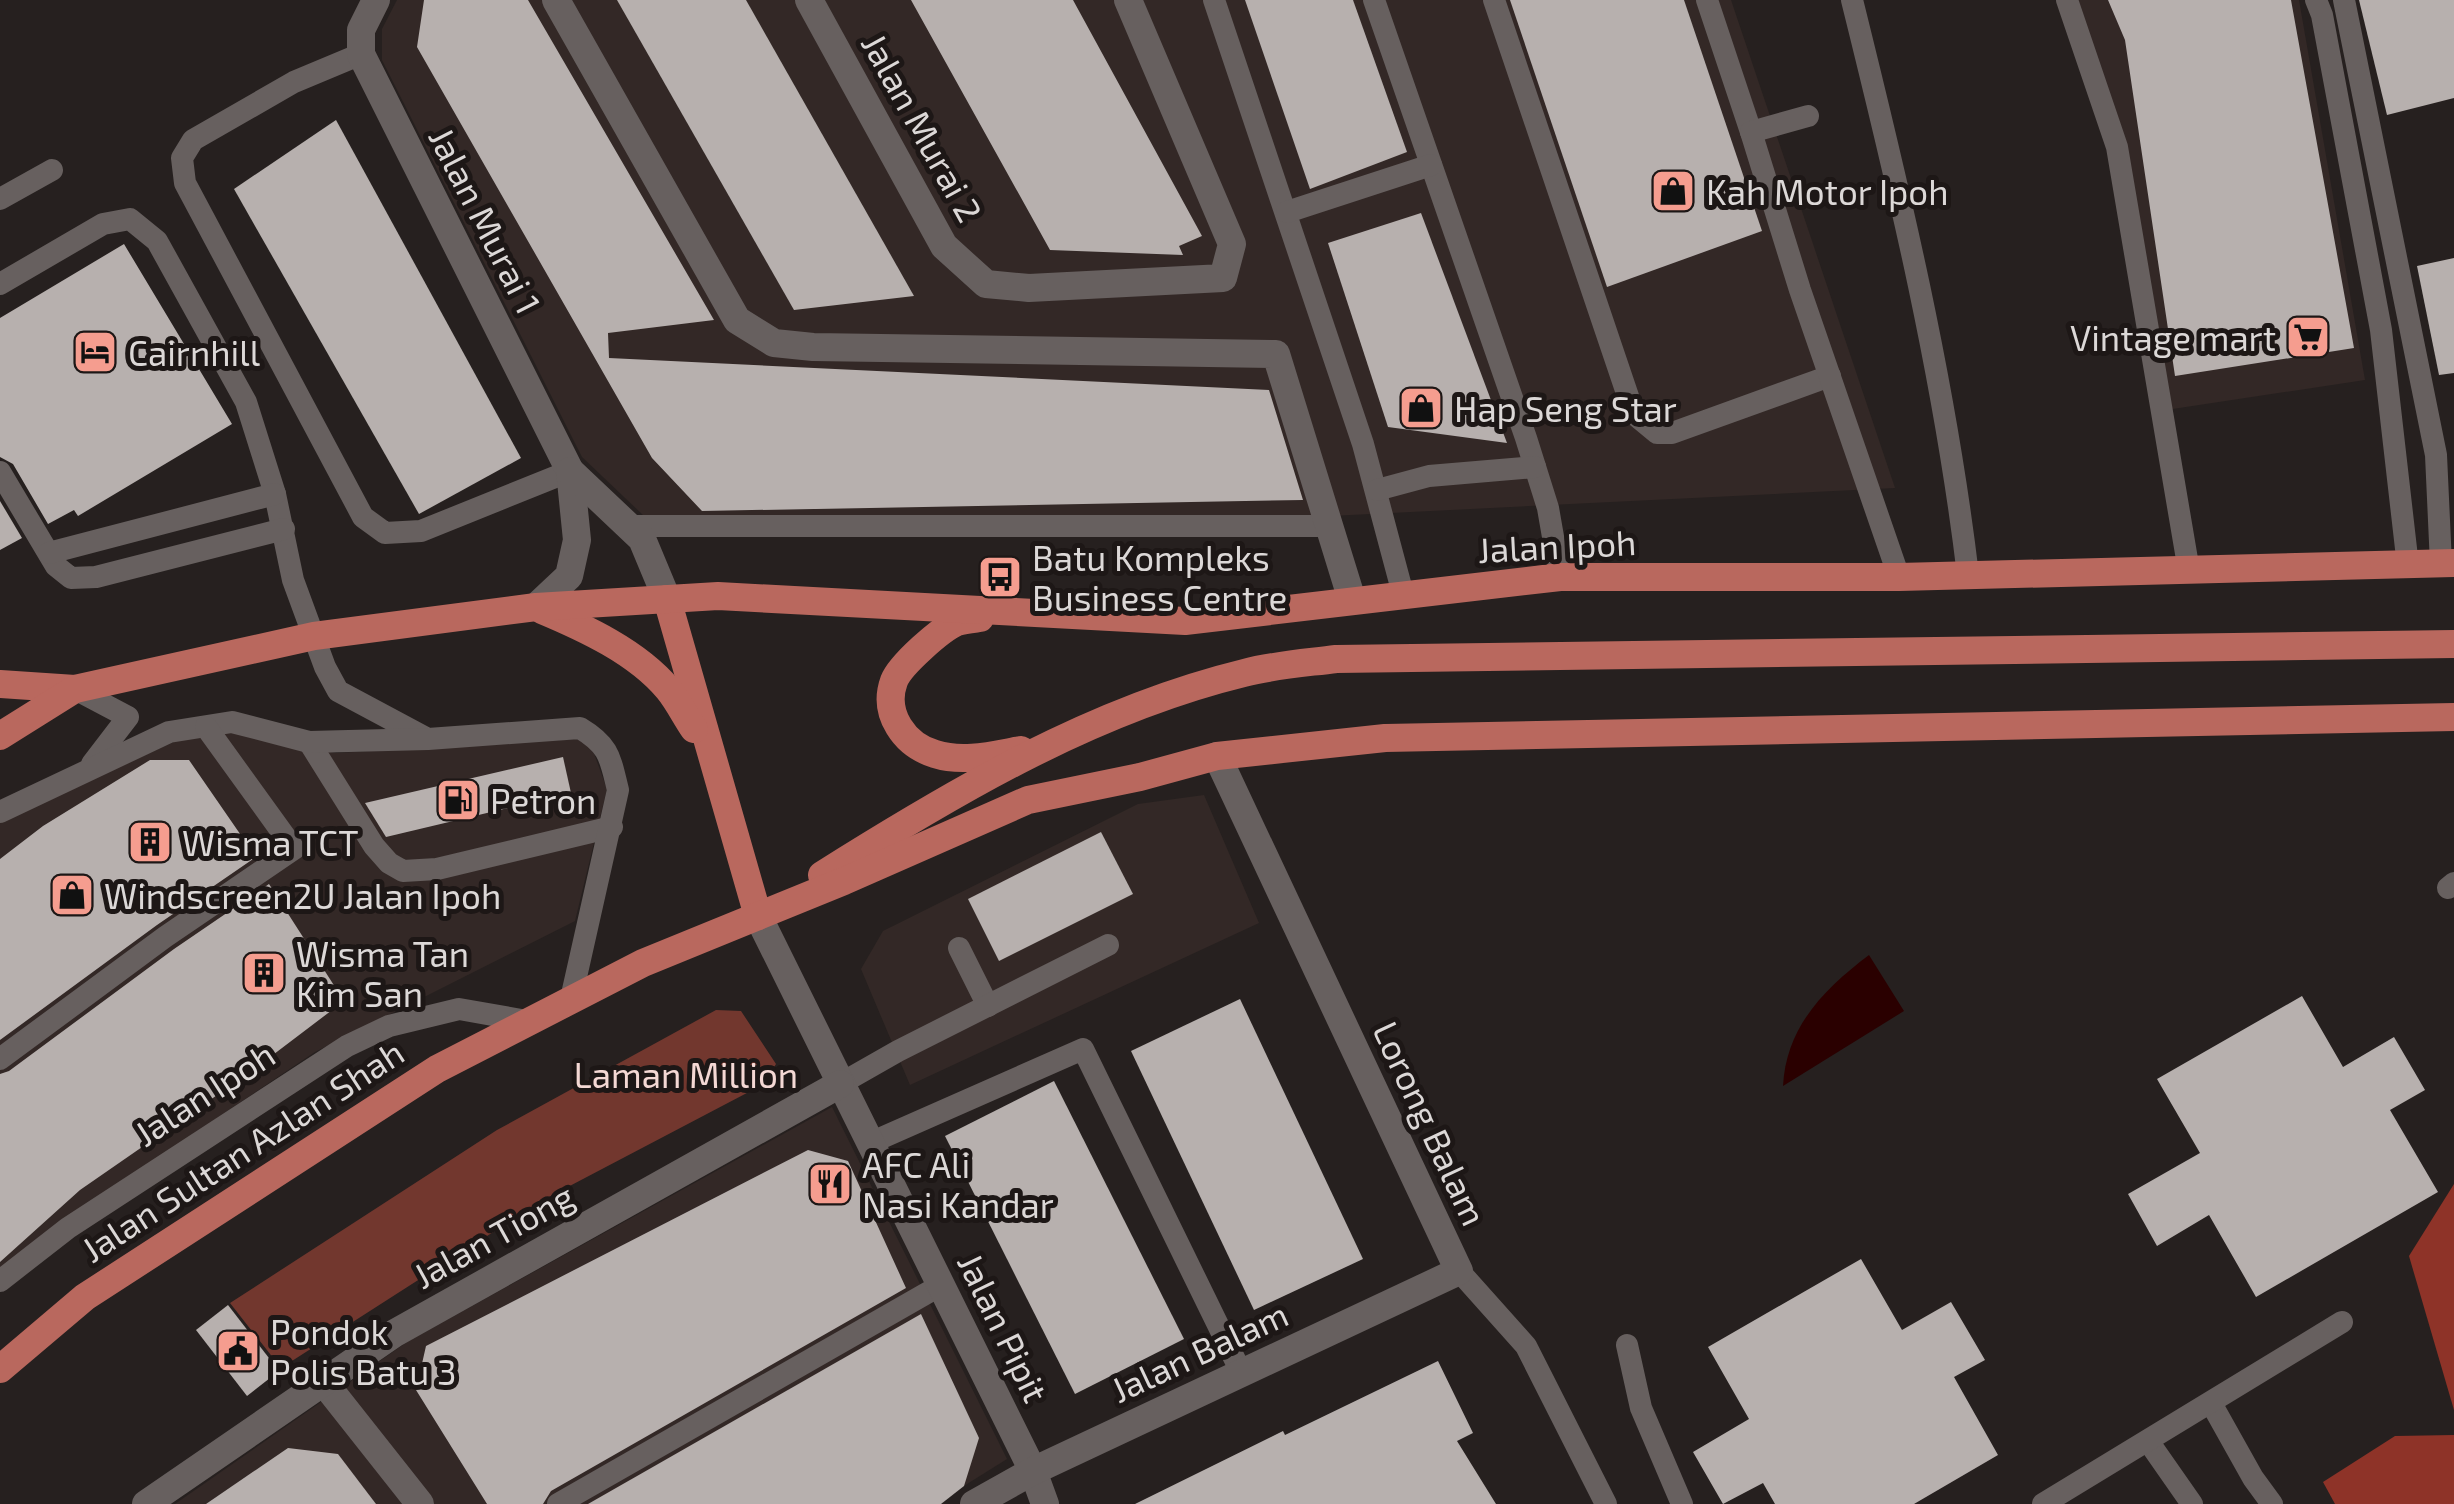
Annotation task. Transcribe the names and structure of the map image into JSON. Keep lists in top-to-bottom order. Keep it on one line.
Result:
{"streets":{"main road":["Jalan Ipoh","Jalan Sultan Azlan Shah"],"street":["Jalan Murai 2","Jalan Murai 1","Lorong Balam","Jalan Tiong","Jalan Pipit","Jalan Balam"]},"crossings":[["Jalan Murai 1","Jalan Ipoh"],["Jalan Ipoh","Jalan Sultan Azlan Shah"],["Lorong Balam","Jalan Balam"],["Jalan Sultan Azlan Shah","Jalan Pipit"],["Jalan Tiong","Jalan Pipit"],["Jalan Pipit","Jalan Balam"]],"parks":["Laman Million"],"places":{"shop":["Kah Motor Ipoh","Hap Seng Star","Windscreen2U Jalan Ipoh"],"supermarket":["Vintage mart"],"hotel":["Cairnhill"],"bus stop":["Batu Kompleks Business Centre"],"fuel station":["Petron"],"building":["Wisma TCT","Wisma Tan Kim San"],"restaurant":["AFC Ali Nasi Kandar"],"public building":["Pondok Polis Batu 3"]}}
